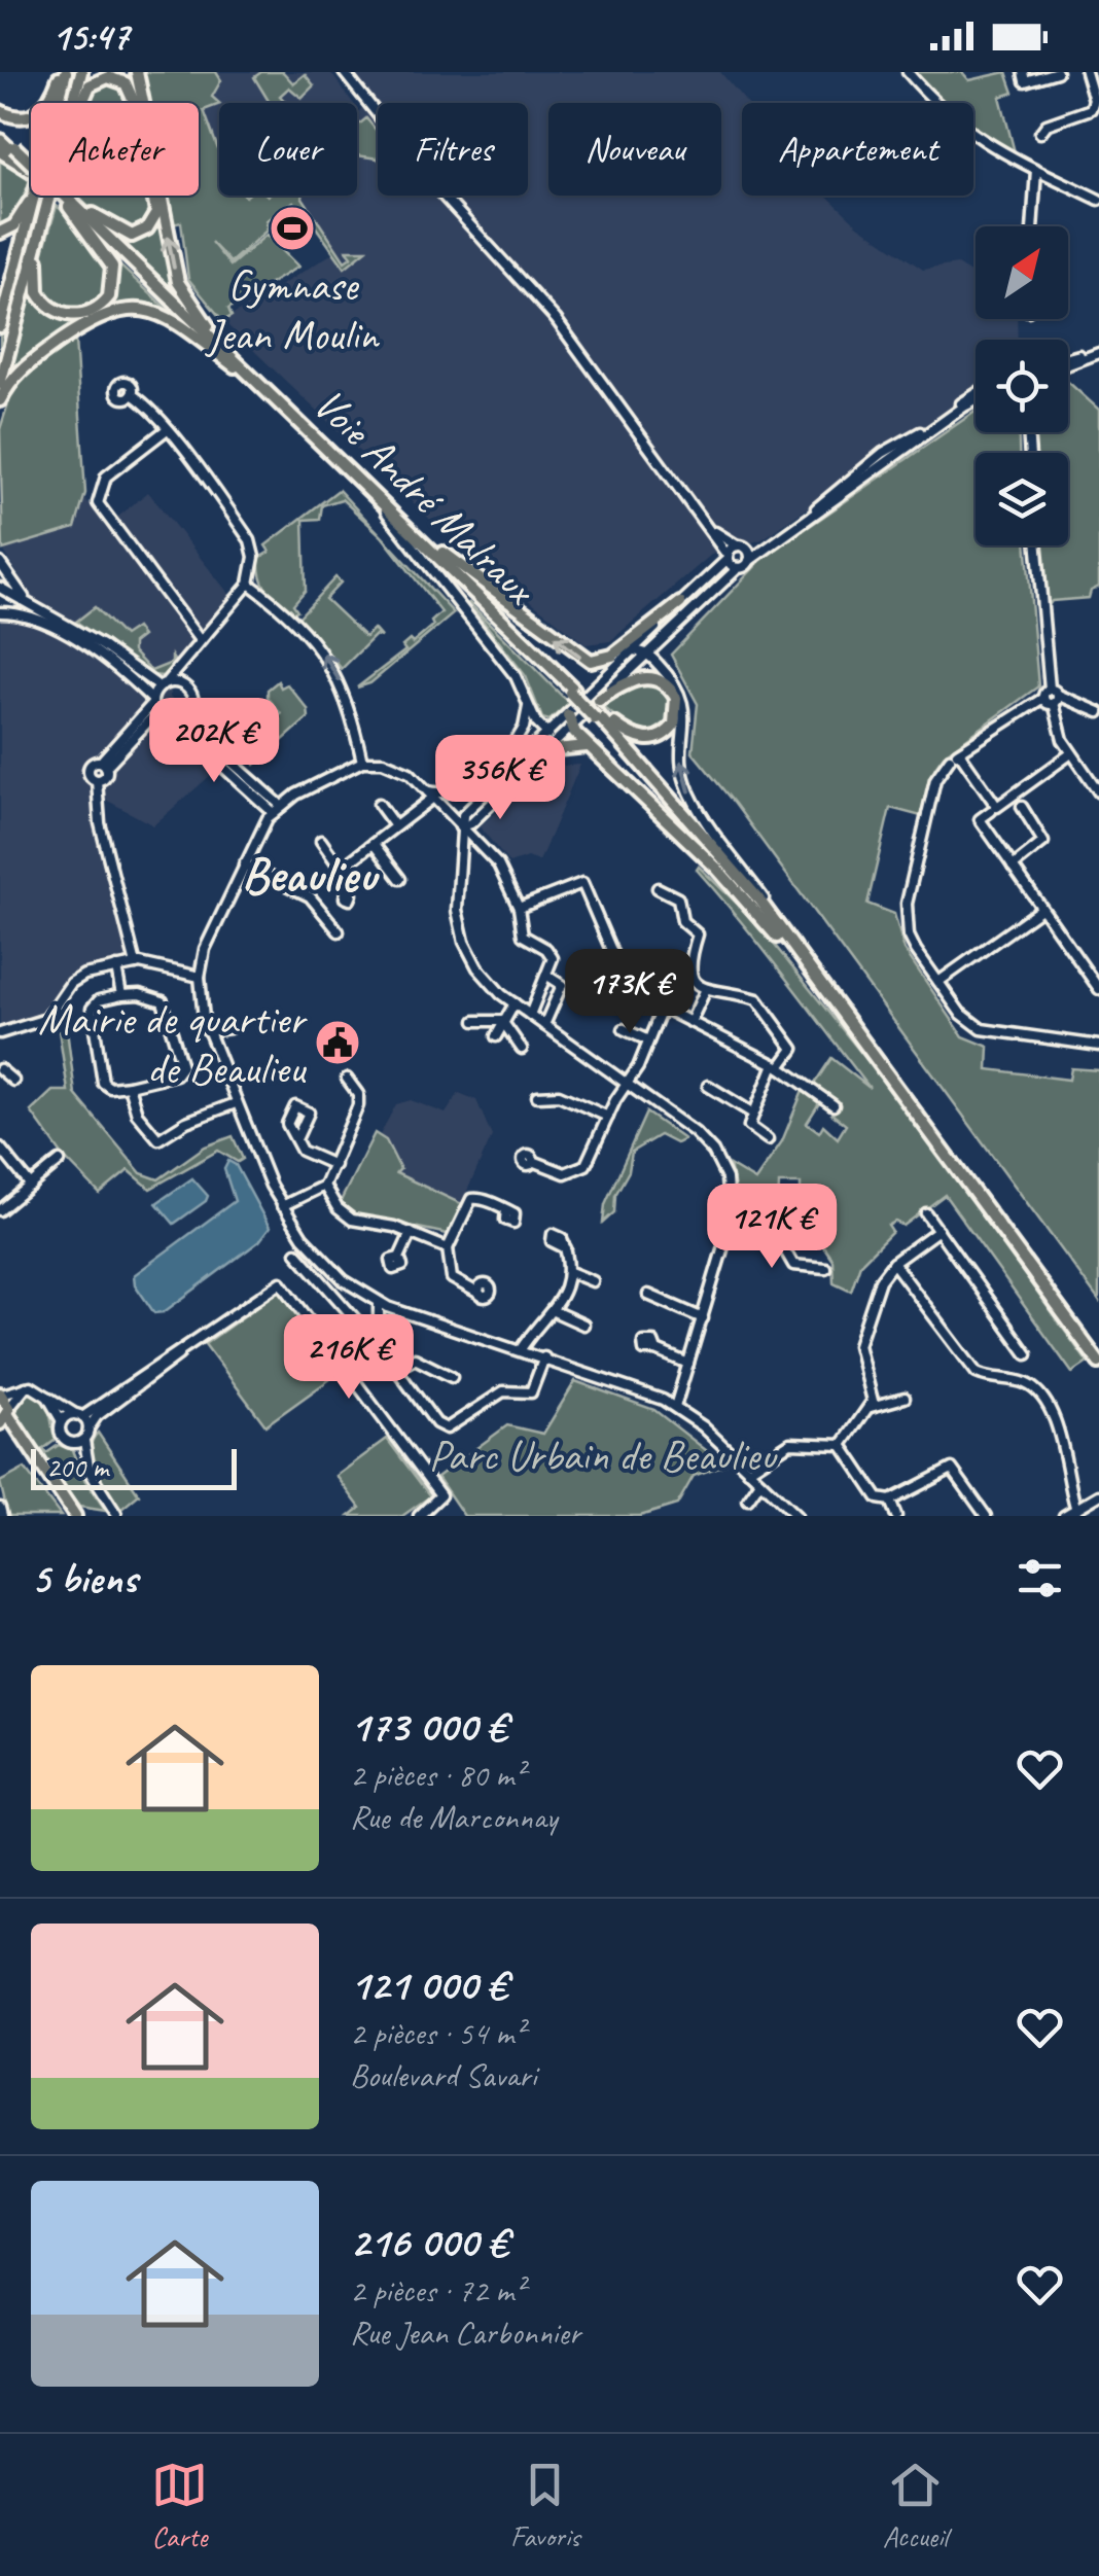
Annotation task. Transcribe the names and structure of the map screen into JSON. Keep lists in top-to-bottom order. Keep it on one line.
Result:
{"streets":{"main road":["Voie André Malraux"]},"districts":["Beaulieu"],"parks":["Parc Urbain de Beaulieu"],"places":{"sports":["Gymnase Jean Moulin"],"public building":["Mairie de quartier de Beaulieu"]},"scale_bar":"200 m","north":"top right","page":{"status":"15:47","chip":["Acheter","Louer","Filtres","Nouveau","Appartement"],"price":["202K €","356K €","173K €","121K €","216K €"],"scale":"200 m","heading":"5 biens","list":[{"name":"173 000 €","note":"2 pièces · 80 m² · Rue de Marconnay"},{"name":"121 000 €","note":"2 pièces · 54 m² · Boulevard Savari"},{"name":"216 000 €","note":"2 pièces · 72 m² · Rue Jean Carbonnier"}],"tabs":["Carte","Favoris","Accueil"]}}
